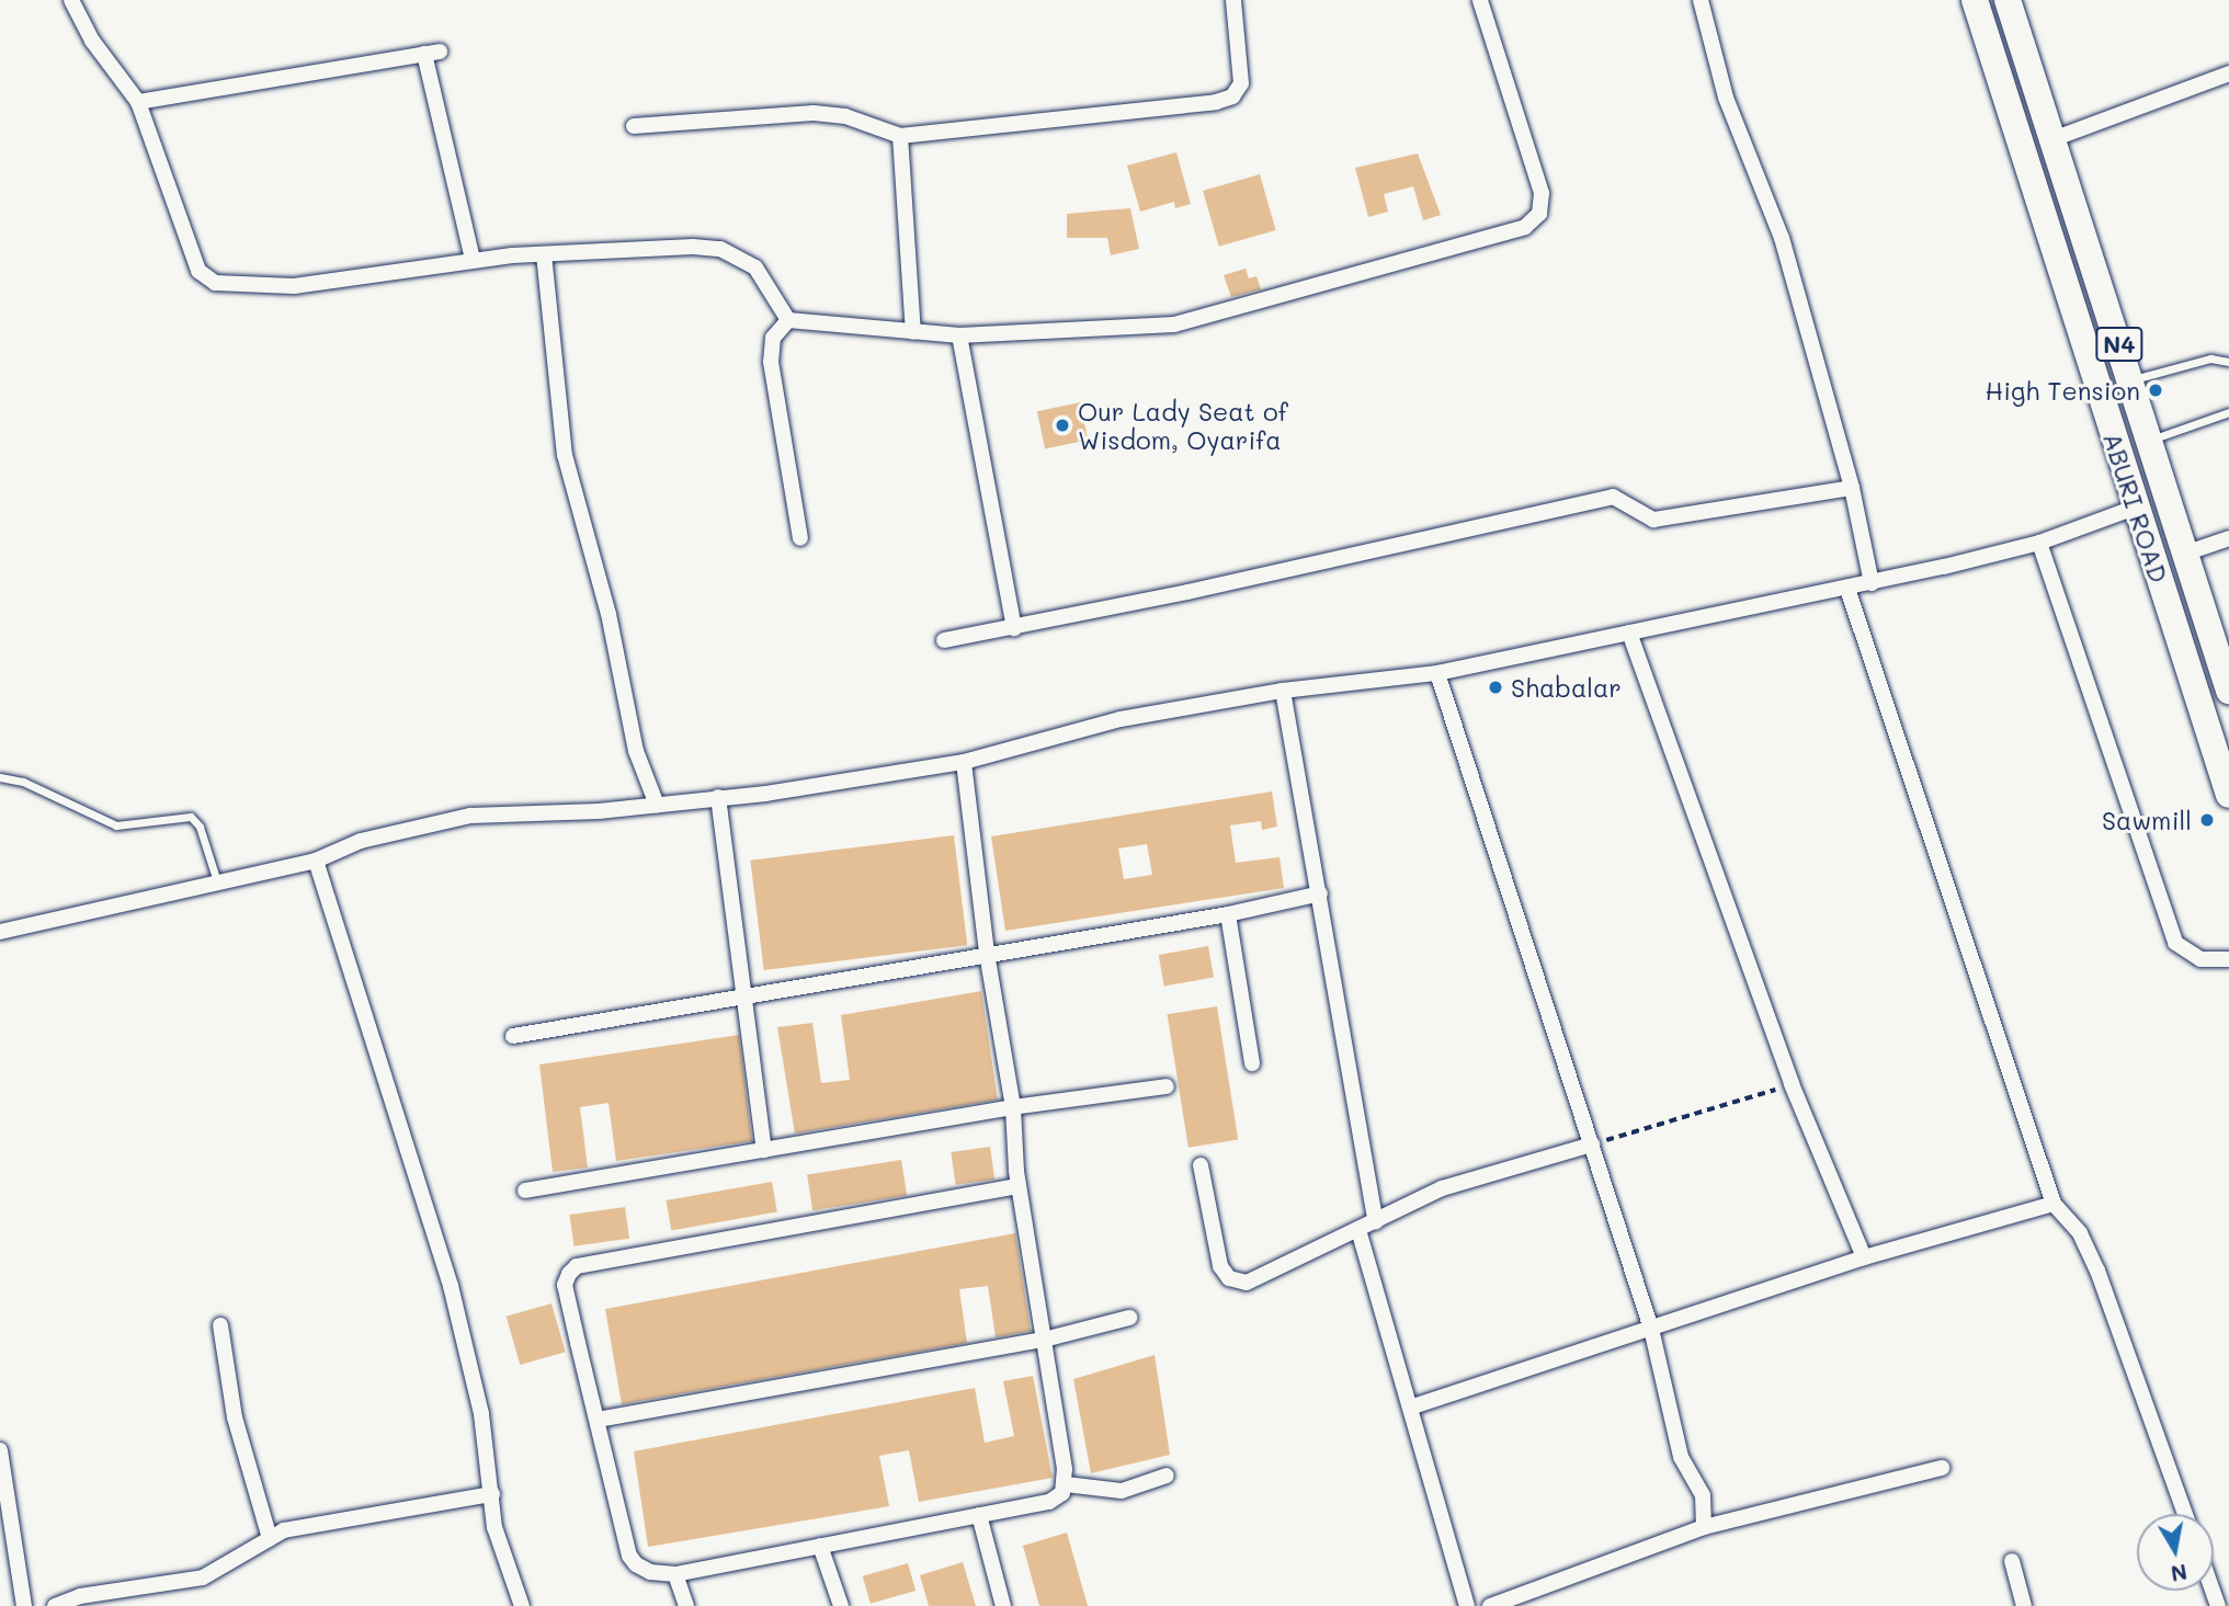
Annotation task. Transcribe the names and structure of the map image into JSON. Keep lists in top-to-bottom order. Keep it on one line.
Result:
{"streets":{"highway":["N4","ABURI ROAD"]},"places":["High Tension","Our Lady Seat of Wisdom, Oyarifa","Shabalar","Sawmill"],"north":"bottom"}
